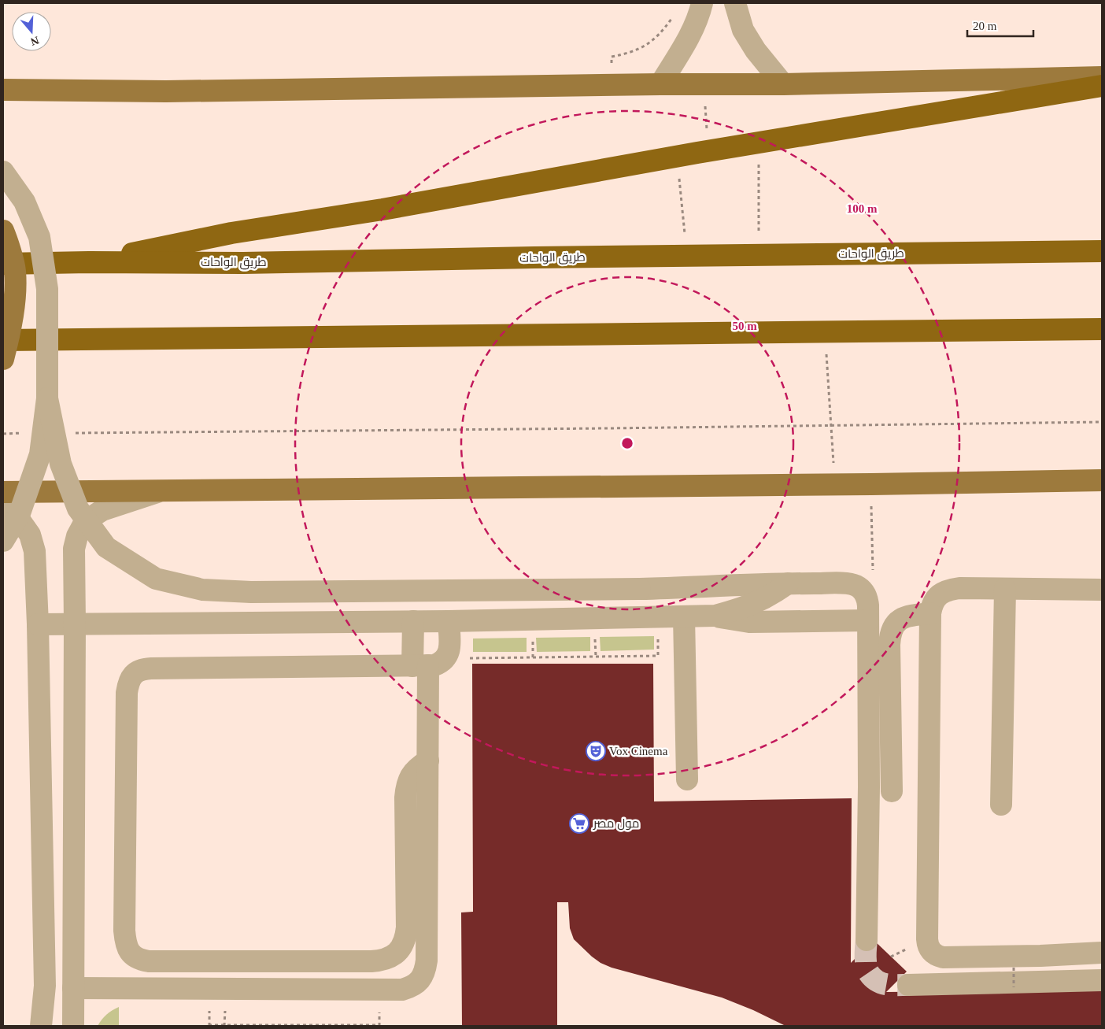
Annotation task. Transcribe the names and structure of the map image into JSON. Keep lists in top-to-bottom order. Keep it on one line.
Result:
{"streets":{"highway":["طريق الواحات"]},"places":{"theatre":["Vox Cinema"],"supermarket":["مول مصر"]},"scale_bar":"20 m","north":"bottom","rings":["100 m","50 m"]}
